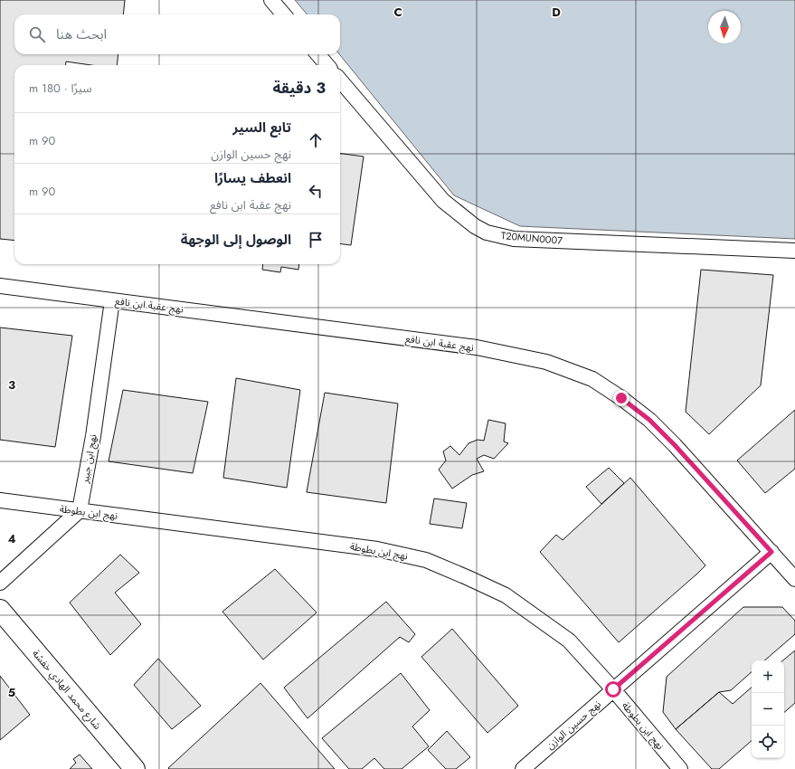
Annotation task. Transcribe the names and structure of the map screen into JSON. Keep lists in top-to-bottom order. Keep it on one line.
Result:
{"streets":{"street":["T20MUN0007","نهج عقبة ابن نافع","نهج ابن جبير","نهج ابن بطوطة","شارع محمد الهادي خفشة","نهج حسين الوازن"]},"crossings":[["نهج عقبة ابن نافع","نهج ابن جبير"],["نهج عقبة ابن نافع","نهج حسين الوازن"],["نهج ابن جبير","نهج ابن بطوطة"],["نهج ابن بطوطة","نهج حسين الوازن"]],"north":"bottom","page":{"search":"ابحث هنا","heading":["3 دقيقة","سيرًا · 180 m"],"list":[["تابع السير","نهج حسين الوازن","90 m"],["انعطف يسارًا","نهج عقبة ابن نافع","90 m"],"الوصول إلى الوجهة"],"map_buttons":["+","−"]},"grid":{"columns":["C","D"],"rows":["3","4","5"]}}
